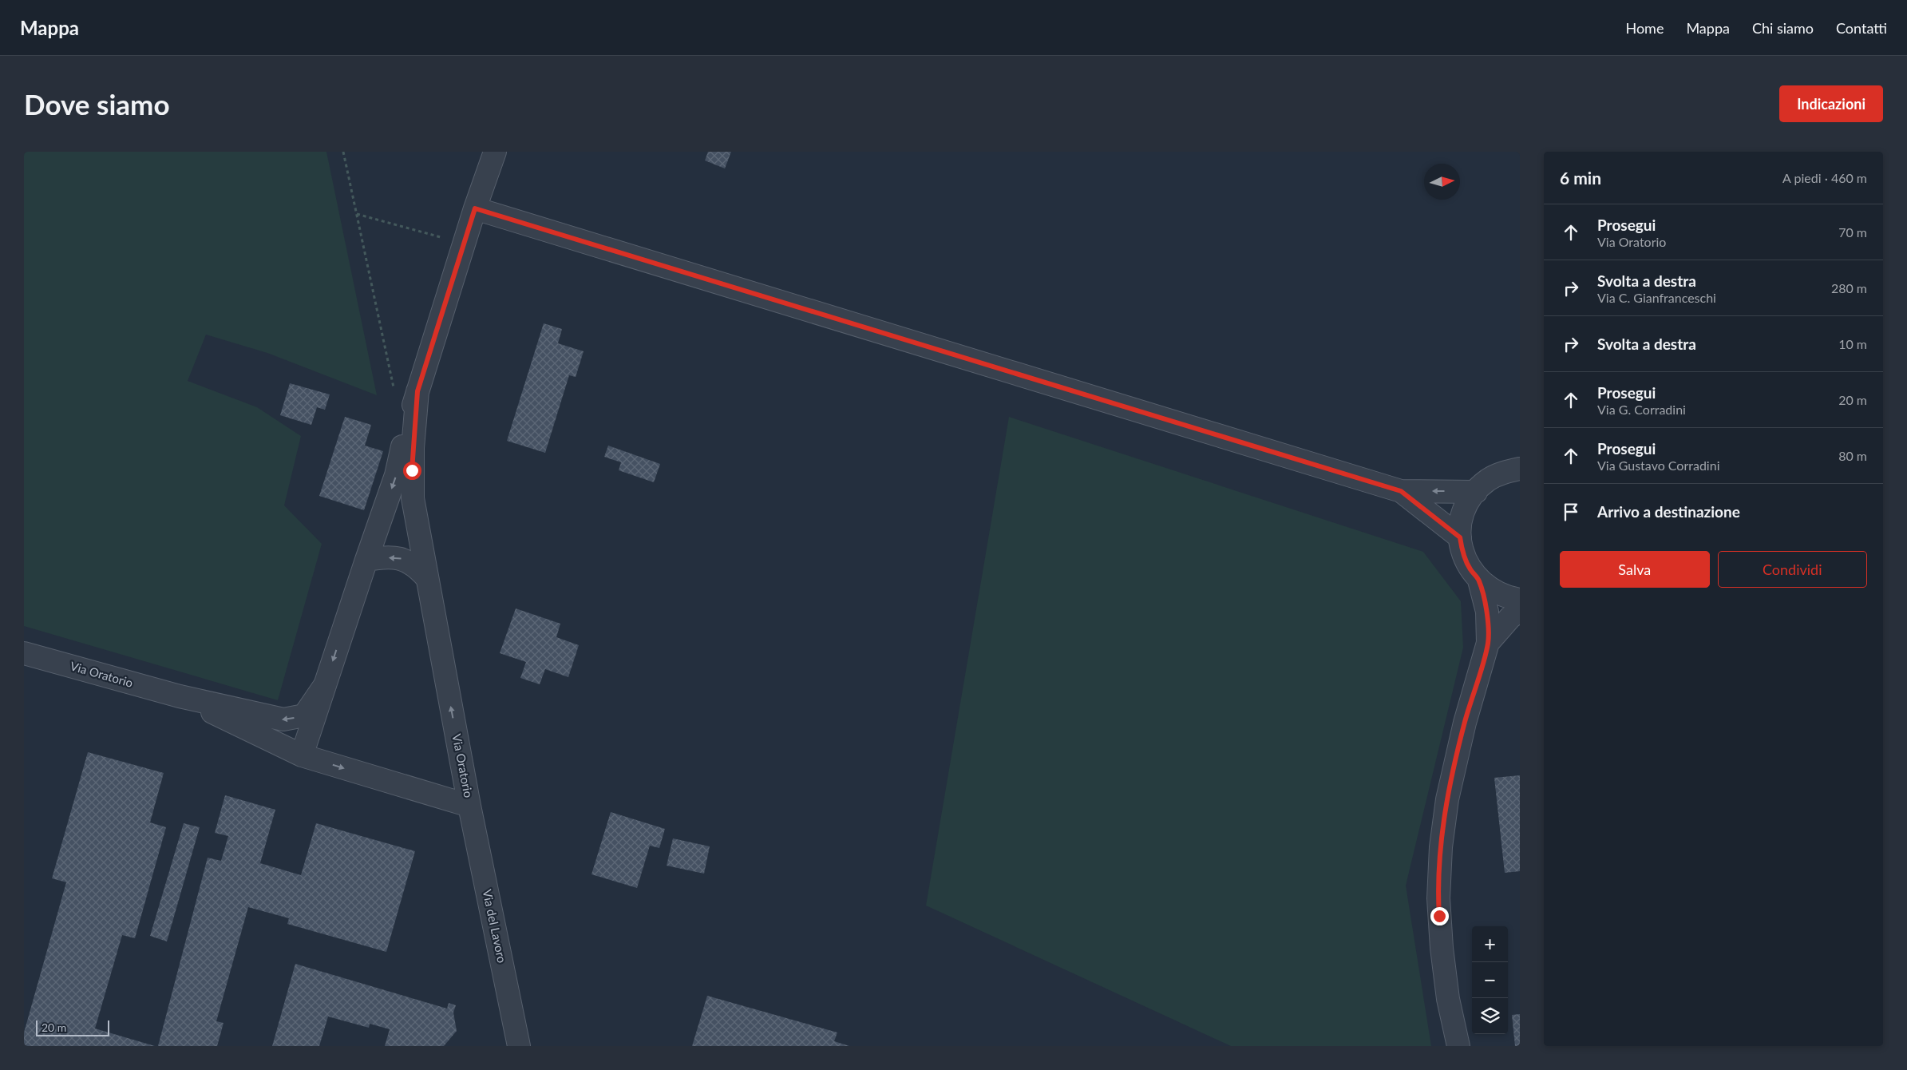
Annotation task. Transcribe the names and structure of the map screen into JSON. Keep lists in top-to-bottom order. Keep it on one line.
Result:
{"streets":{"street":["Via Oratorio","Via del Lavoro"]},"crossings":[["Via Oratorio","Via del Lavoro"]],"scale_bar":"20 m","north":"right","page":{"header":"Mappa","nav":["Home","Mappa","Chi siamo","Contatti"],"buttons":["Indicazioni",["Salva","Condividi"]],"title":"Dove siamo","heading":["6 min","A piedi · 460 m"],"list":[["Prosegui","Via Oratorio","70 m"],["Svolta a destra","Via C. Gianfranceschi","280 m"],["Svolta a destra","10 m"],["Prosegui","Via G. Corradini","20 m"],["Prosegui","Via Gustavo Corradini","80 m"],"Arrivo a destinazione"],"map_buttons":["+","−"],"scale":"20 m"}}
